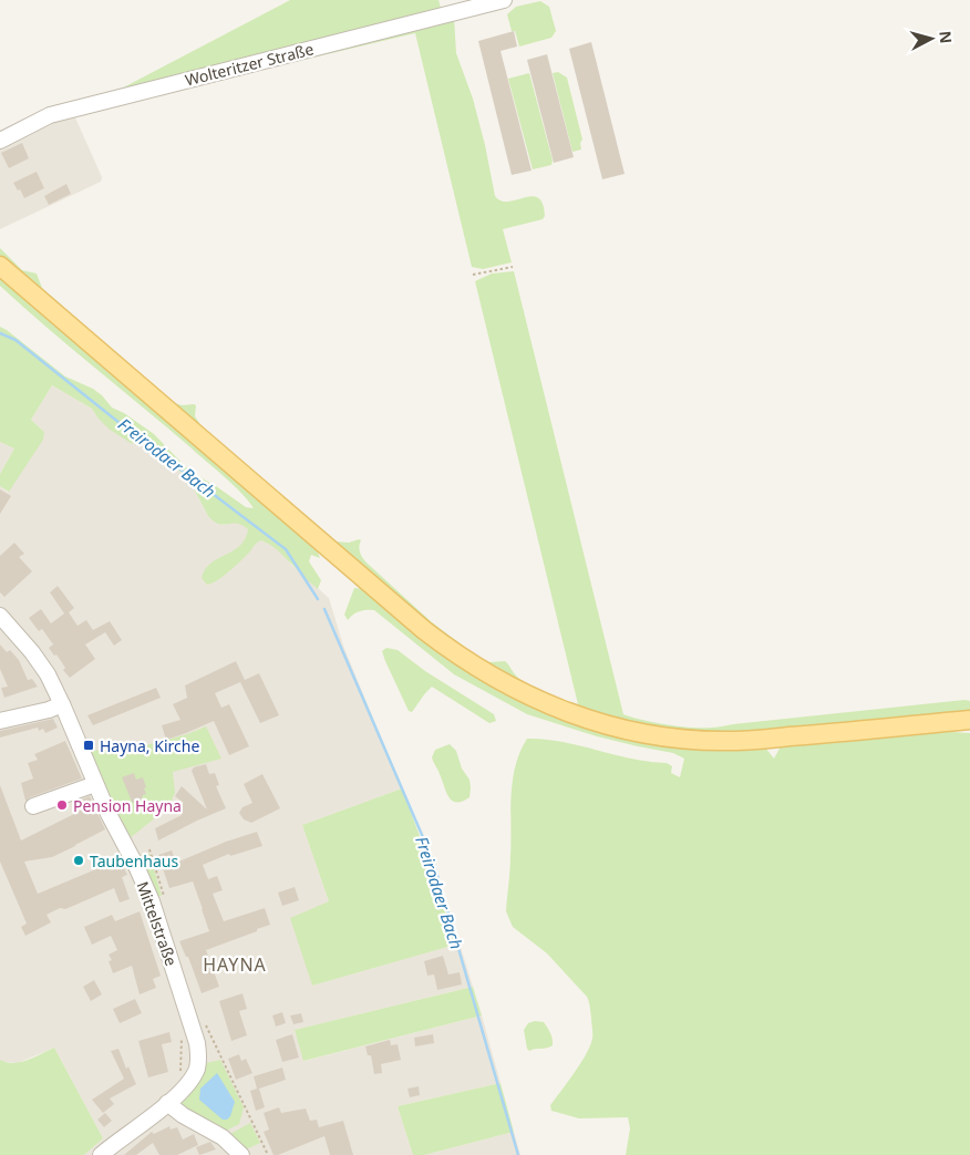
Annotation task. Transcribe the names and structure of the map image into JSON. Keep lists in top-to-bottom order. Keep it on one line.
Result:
{"streets":{"street":["Wolteritzer Straße","Mittelstraße"]},"districts":["HAYNA"],"water":["Freirodaer Bach"],"places":{"transit":["Hayna, Kirche"],"other":["Pension Hayna","Taubenhaus"]},"north":"right"}
